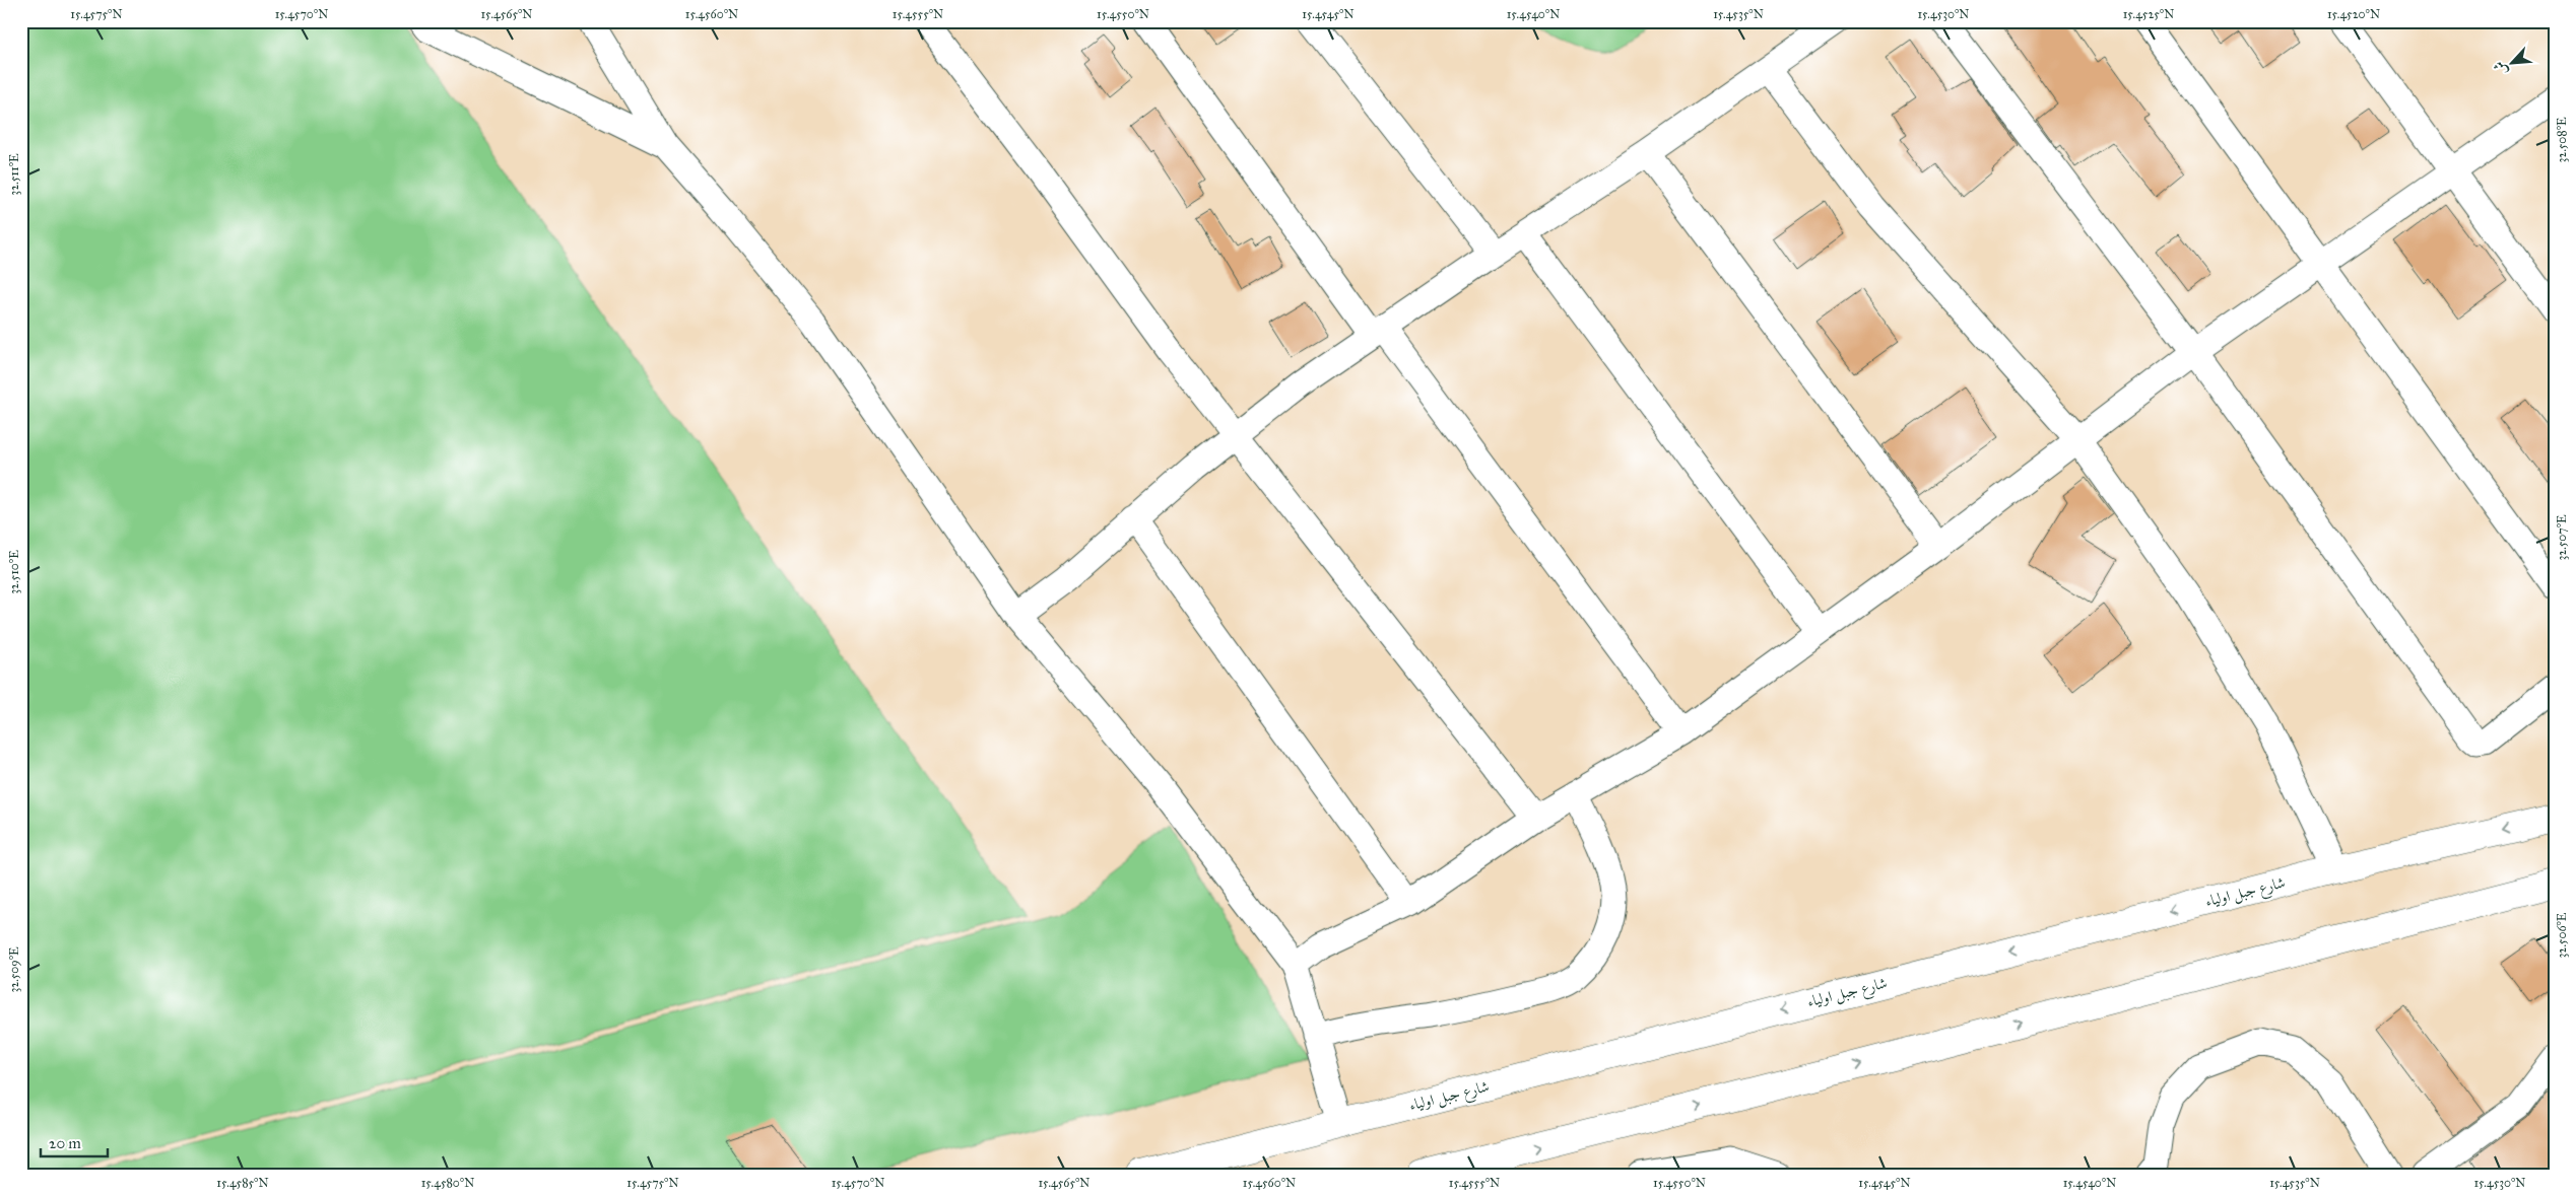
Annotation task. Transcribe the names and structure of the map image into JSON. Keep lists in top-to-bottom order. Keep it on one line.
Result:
{"streets":{"highway":["شارع جبل اولياء"]},"scale_bar":"20 m","north":"bottom left","coordinates":["15.4575°N","15.4570°N","15.4565°N","15.4560°N","15.4555°N","15.4550°N","15.4545°N","15.4540°N","15.4535°N","15.4530°N","15.4525°N","15.4520°N","32.508°E","32.511°E","32.507°E","32.510°E","32.506°E","32.509°E","15.4585°N","15.4580°N"]}
